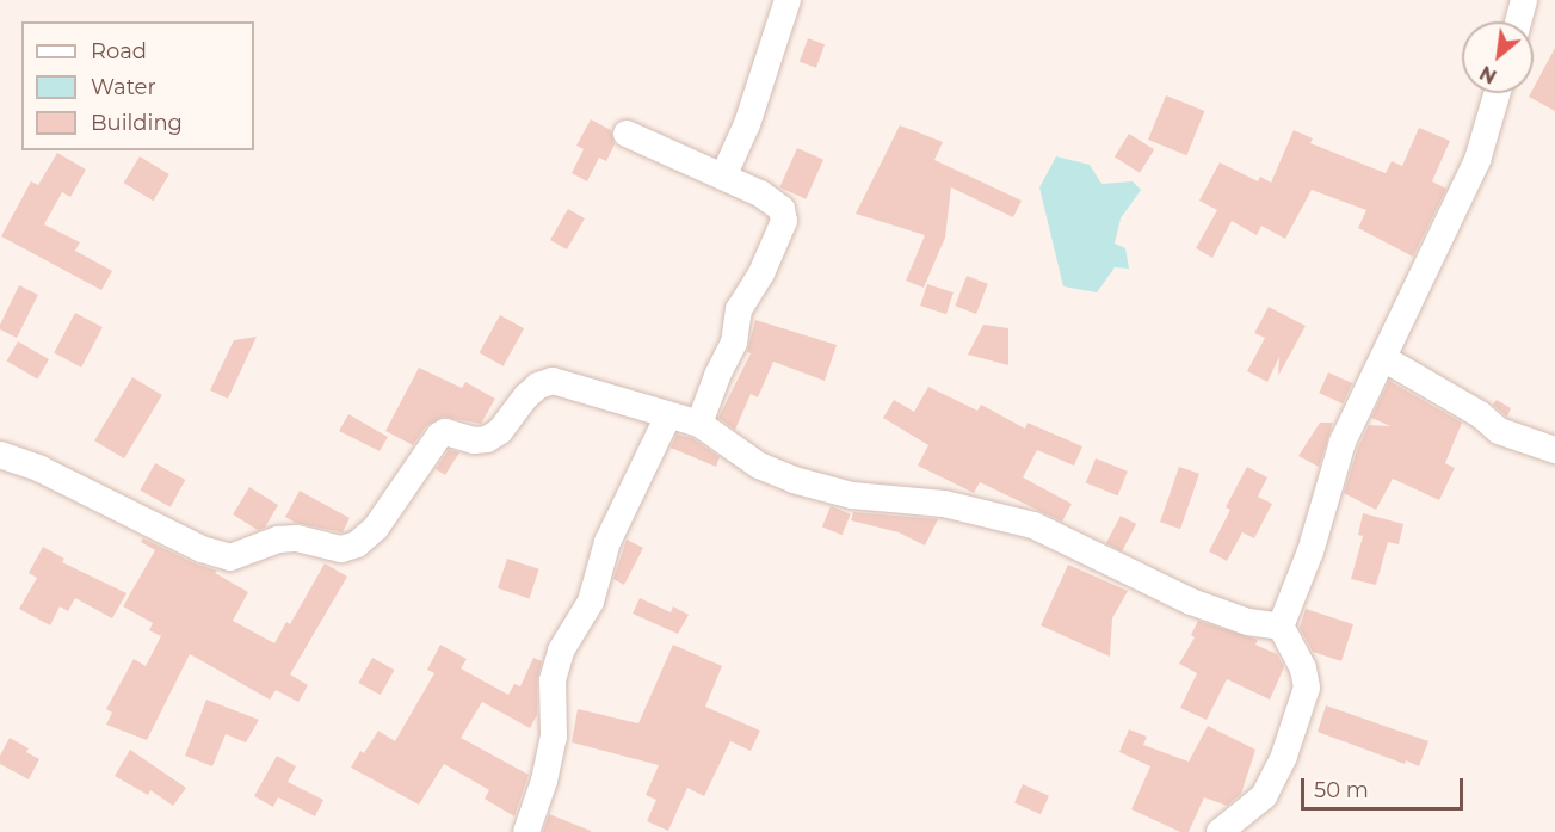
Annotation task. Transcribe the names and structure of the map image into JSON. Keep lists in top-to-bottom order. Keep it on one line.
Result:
{"legend":["Road","Water","Building"],"scale_bar":"50 m","north":"bottom left"}
